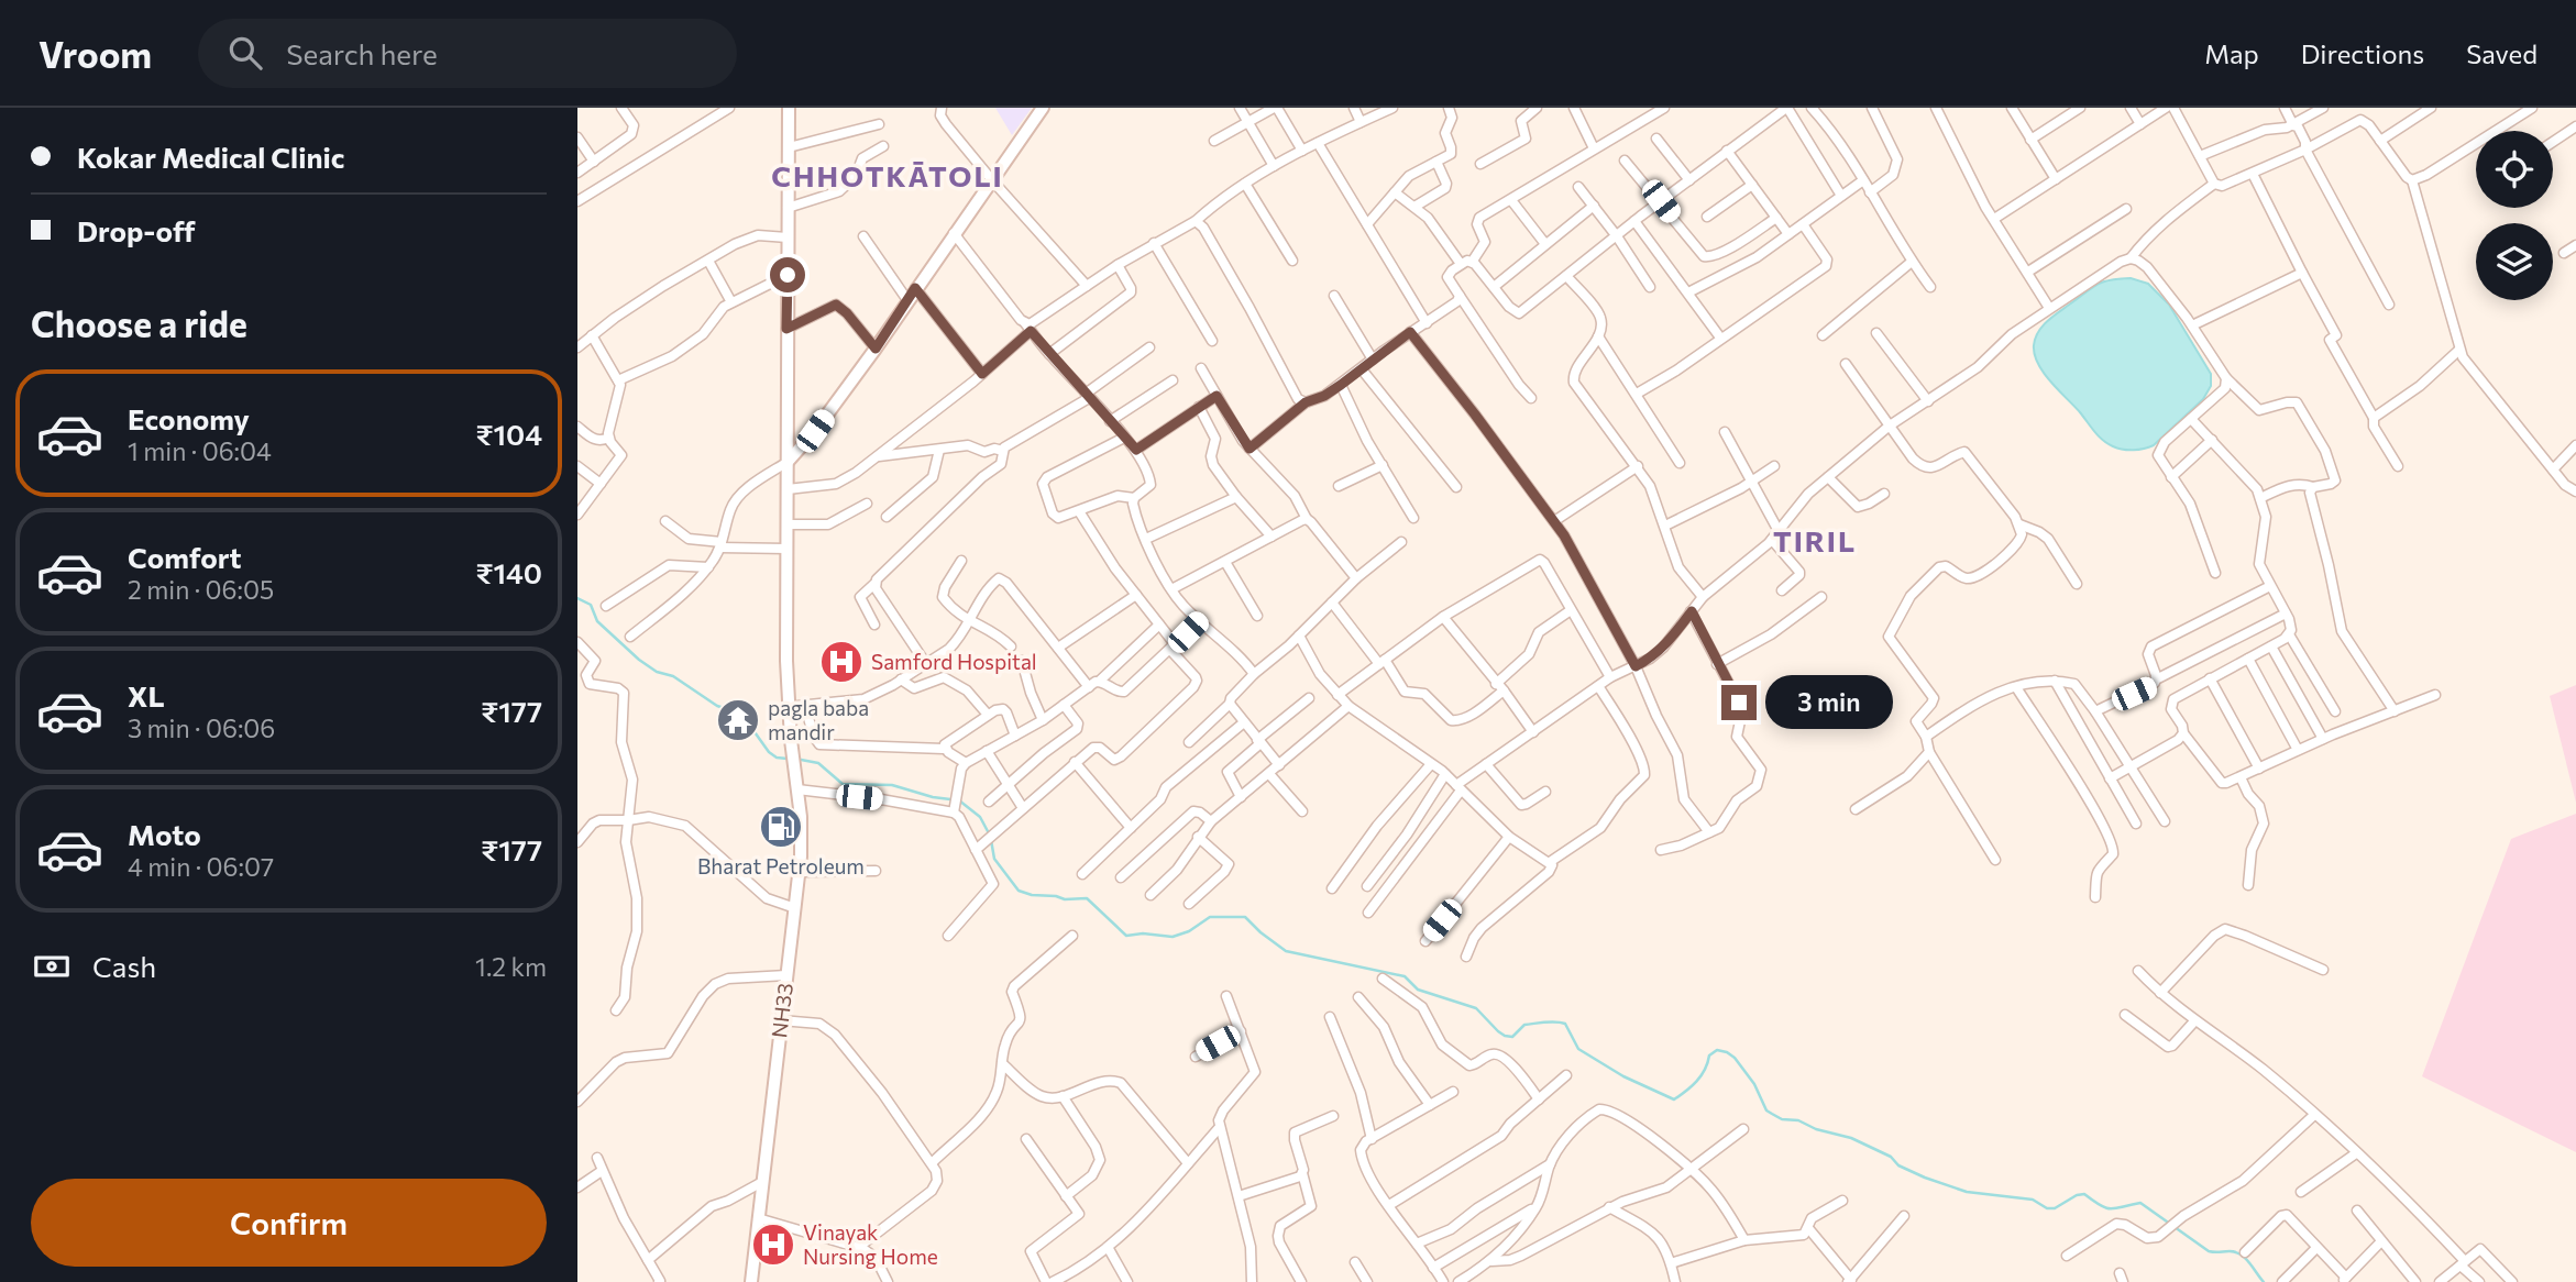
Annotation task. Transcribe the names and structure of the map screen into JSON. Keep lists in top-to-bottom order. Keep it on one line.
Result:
{"streets":{"main road":["NH33"]},"districts":["CHHOTKĀTOLI","TIRIL"],"places":{"hospital":["Samford Hospital","Vinayak Nursing Home"],"temple":["pagla baba mandir"],"fuel station":["Bharat Petroleum"]},"page":{"header":"Vroom","search":"Search here","nav":["Map","Directions","Saved"],"banner":["Kokar Medical Clinic","Drop-off"],"heading":"Choose a ride","list":[{"name":"Economy","note":"1 min · 06:04","value":"₹104"},{"name":"Comfort","note":"2 min · 06:05","value":"₹140"},{"name":"XL","note":"3 min · 06:06","value":"₹177"},{"name":"Moto","note":"4 min · 06:07","value":"₹177"}],"bubble":"3 min","pay":["Cash","1.2 km"],"buttons":"Confirm"}}
